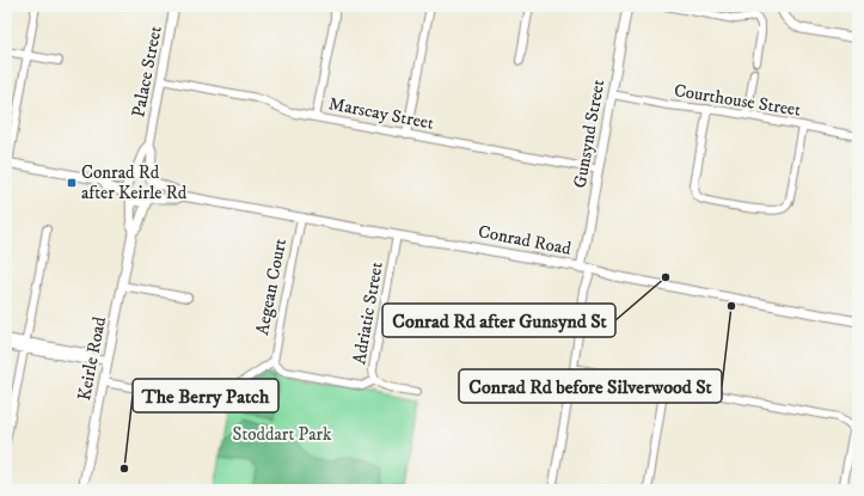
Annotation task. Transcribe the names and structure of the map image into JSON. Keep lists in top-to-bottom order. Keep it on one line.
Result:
{"streets":{"street":["Palace Street","Courthouse Street","Marscay Street","Gunsynd Street","Conrad Road","Aegean Court","Adriatic Street","Keirle Road"]},"crossings":[["Palace Street","Marscay Street"],["Palace Street","Conrad Road"],["Palace Street","Keirle Road"],["Courthouse Street","Gunsynd Street"],["Marscay Street","Gunsynd Street"],["Gunsynd Street","Conrad Road"],["Conrad Road","Aegean Court"],["Conrad Road","Adriatic Street"],["Conrad Road","Keirle Road"]],"parks":["Stoddart Park"],"places":{"transit":["Conrad Rd after Keirle Rd"],"other":["Conrad Rd after Gunsynd St","Conrad Rd before Silverwood St","The Berry Patch"]}}
